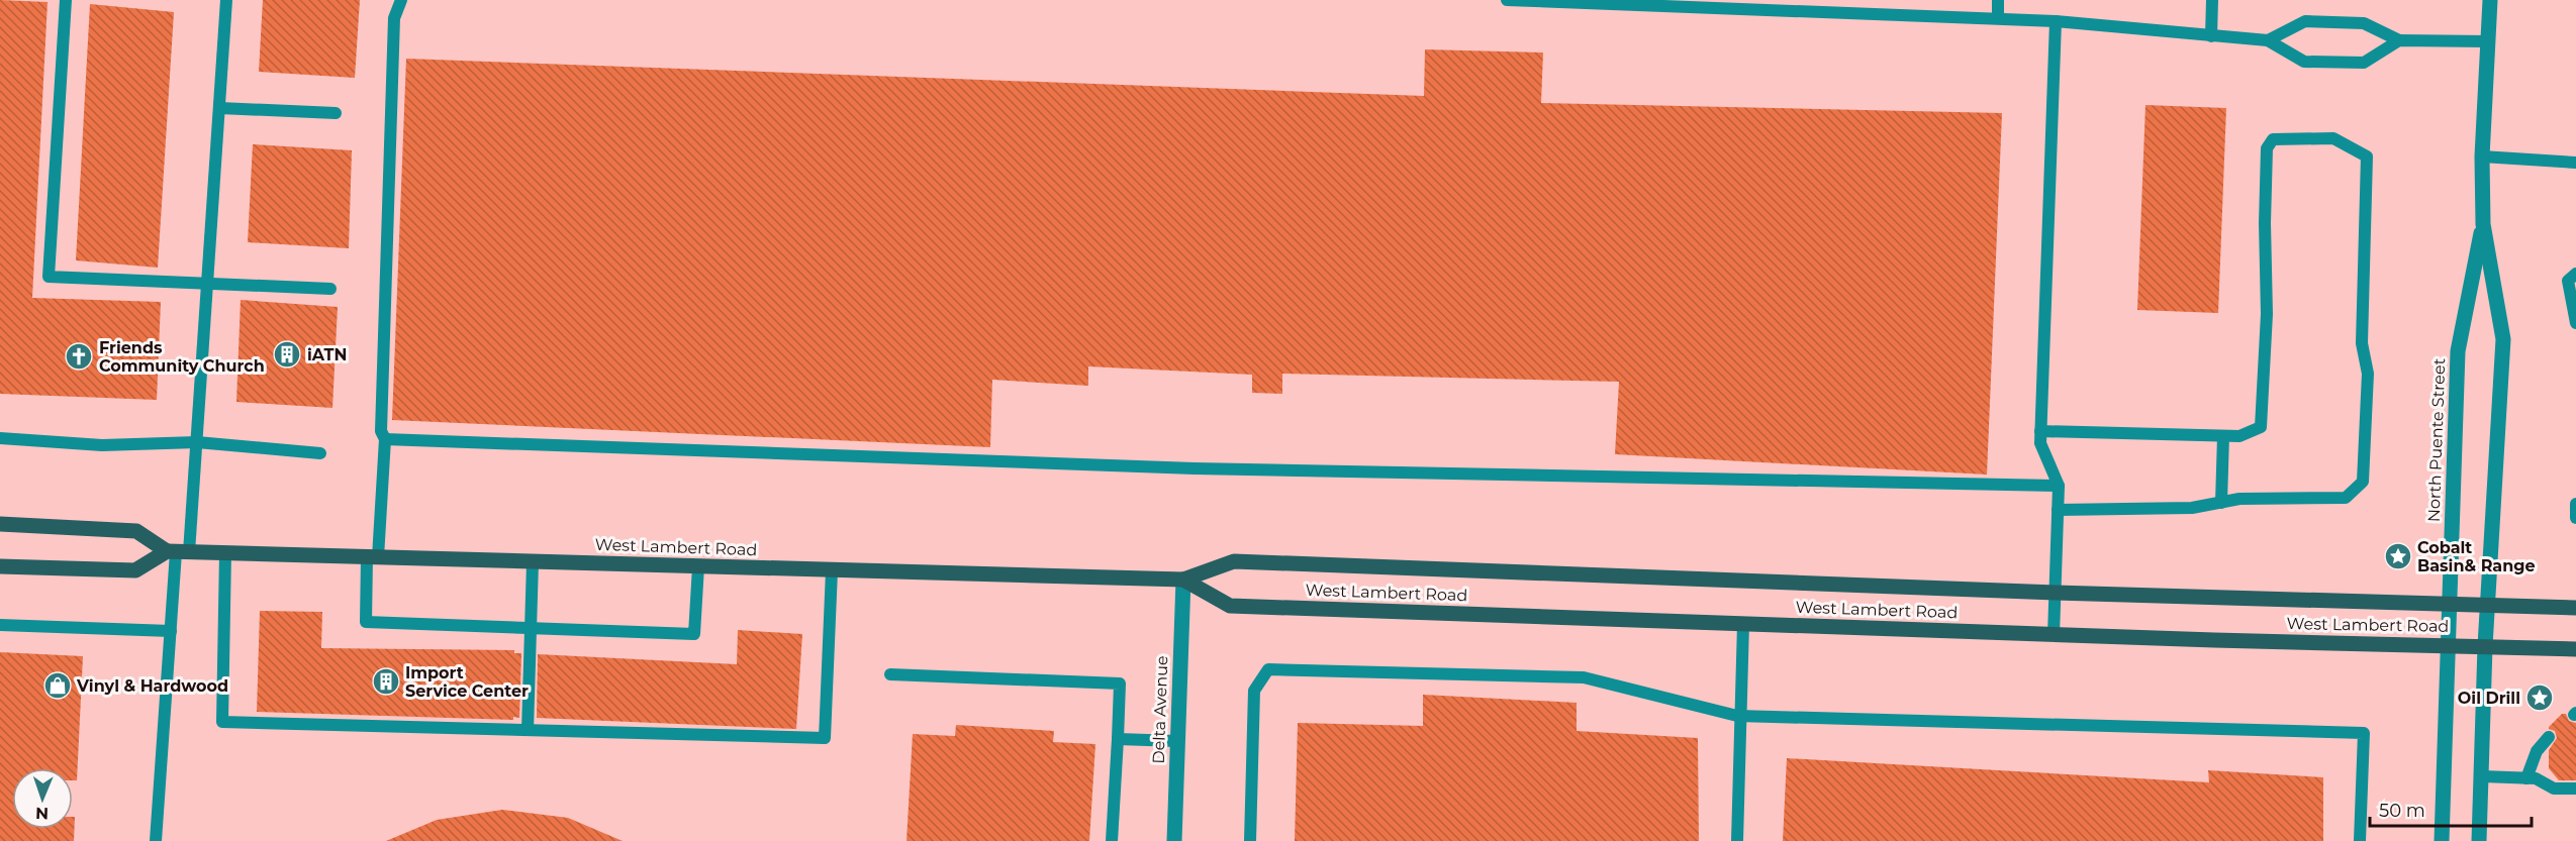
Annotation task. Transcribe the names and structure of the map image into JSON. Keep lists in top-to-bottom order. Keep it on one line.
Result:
{"streets":{"main road":["West Lambert Road"],"street":["North Puente Street","Delta Avenue"]},"crossings":[["North Puente Street","West Lambert Road"],["West Lambert Road","Delta Avenue"]],"places":{"building":["iATN","Import Service Center"],"church":["Friends Community Church"],"place":["Cobalt Basin& Range","Oil Drill"],"shop":["Vinyl & Hardwood"]},"scale_bar":"50 m","north":"bottom"}
